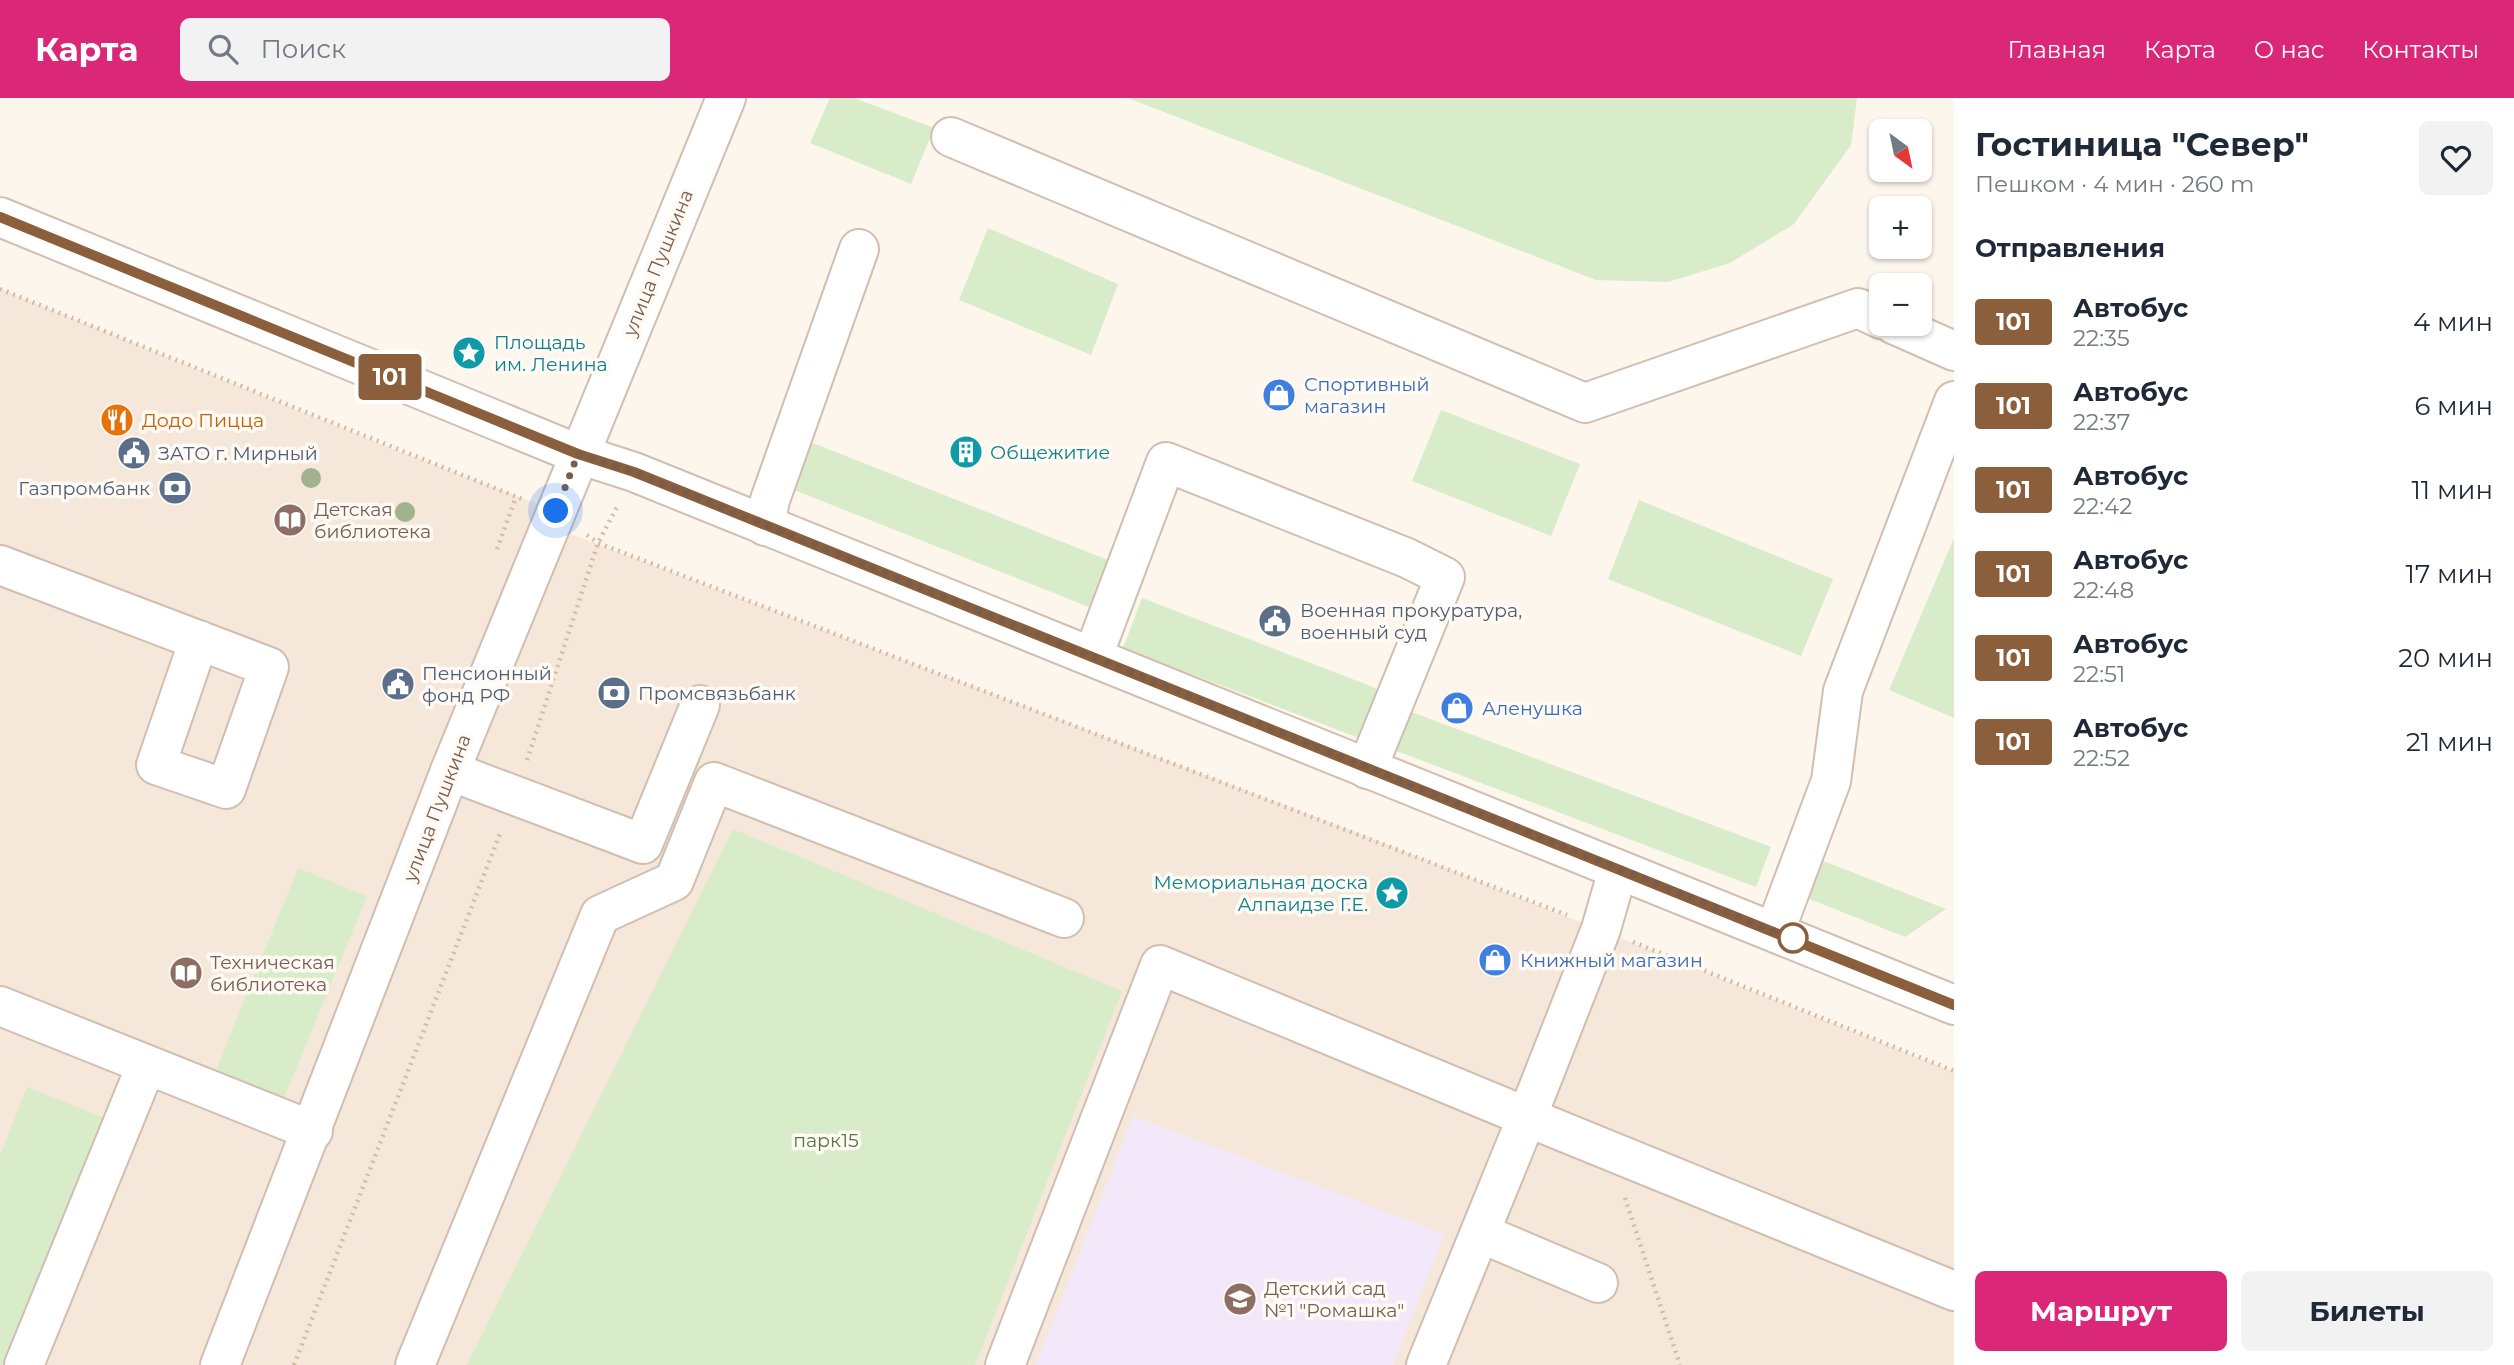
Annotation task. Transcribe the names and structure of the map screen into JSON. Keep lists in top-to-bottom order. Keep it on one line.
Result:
{"streets":{"street":["улица Пушкина"]},"parks":["парк15"],"places":{"place":["Площадь им. Ленина","Мемориальная доска Алпаидзе Г.Е."],"shop":["Спортивный магазин","Аленушка","Книжный магазин"],"restaurant":["Додо Пицца"],"building":["Общежитие"],"public building":["ЗАТО г. Мирный","Военная прокуратура, военный суд","Пенсионный фонд РФ"],"bank":["Газпромбанк","Промсвязьбанк"],"library":["Детская библиотека","Техническая библиотека"],"school or university":["Детский сад №1 \"Ромашка\""]},"lines":["bus line 101"],"north":"bottom right","page":{"header":"Карта","search":"Поиск","nav":["Главная","Карта","О нас","Контакты"],"on_map":"101","heading":[["Гостиница \"Север\"","Пешком · 4 мин · 260 m"],"Отправления"],"map_buttons":["+","−"],"list":[{"mark":"101","name":"Автобус","note":"22:35","value":"4 мин"},{"mark":"101","name":"Автобус","note":"22:37","value":"6 мин"},{"mark":"101","name":"Автобус","note":"22:42","value":"11 мин"},{"mark":"101","name":"Автобус","note":"22:48","value":"17 мин"},{"mark":"101","name":"Автобус","note":"22:51","value":"20 мин"},{"mark":"101","name":"Автобус","note":"22:52","value":"21 мин"}],"buttons":["Маршрут","Билеты"]}}
